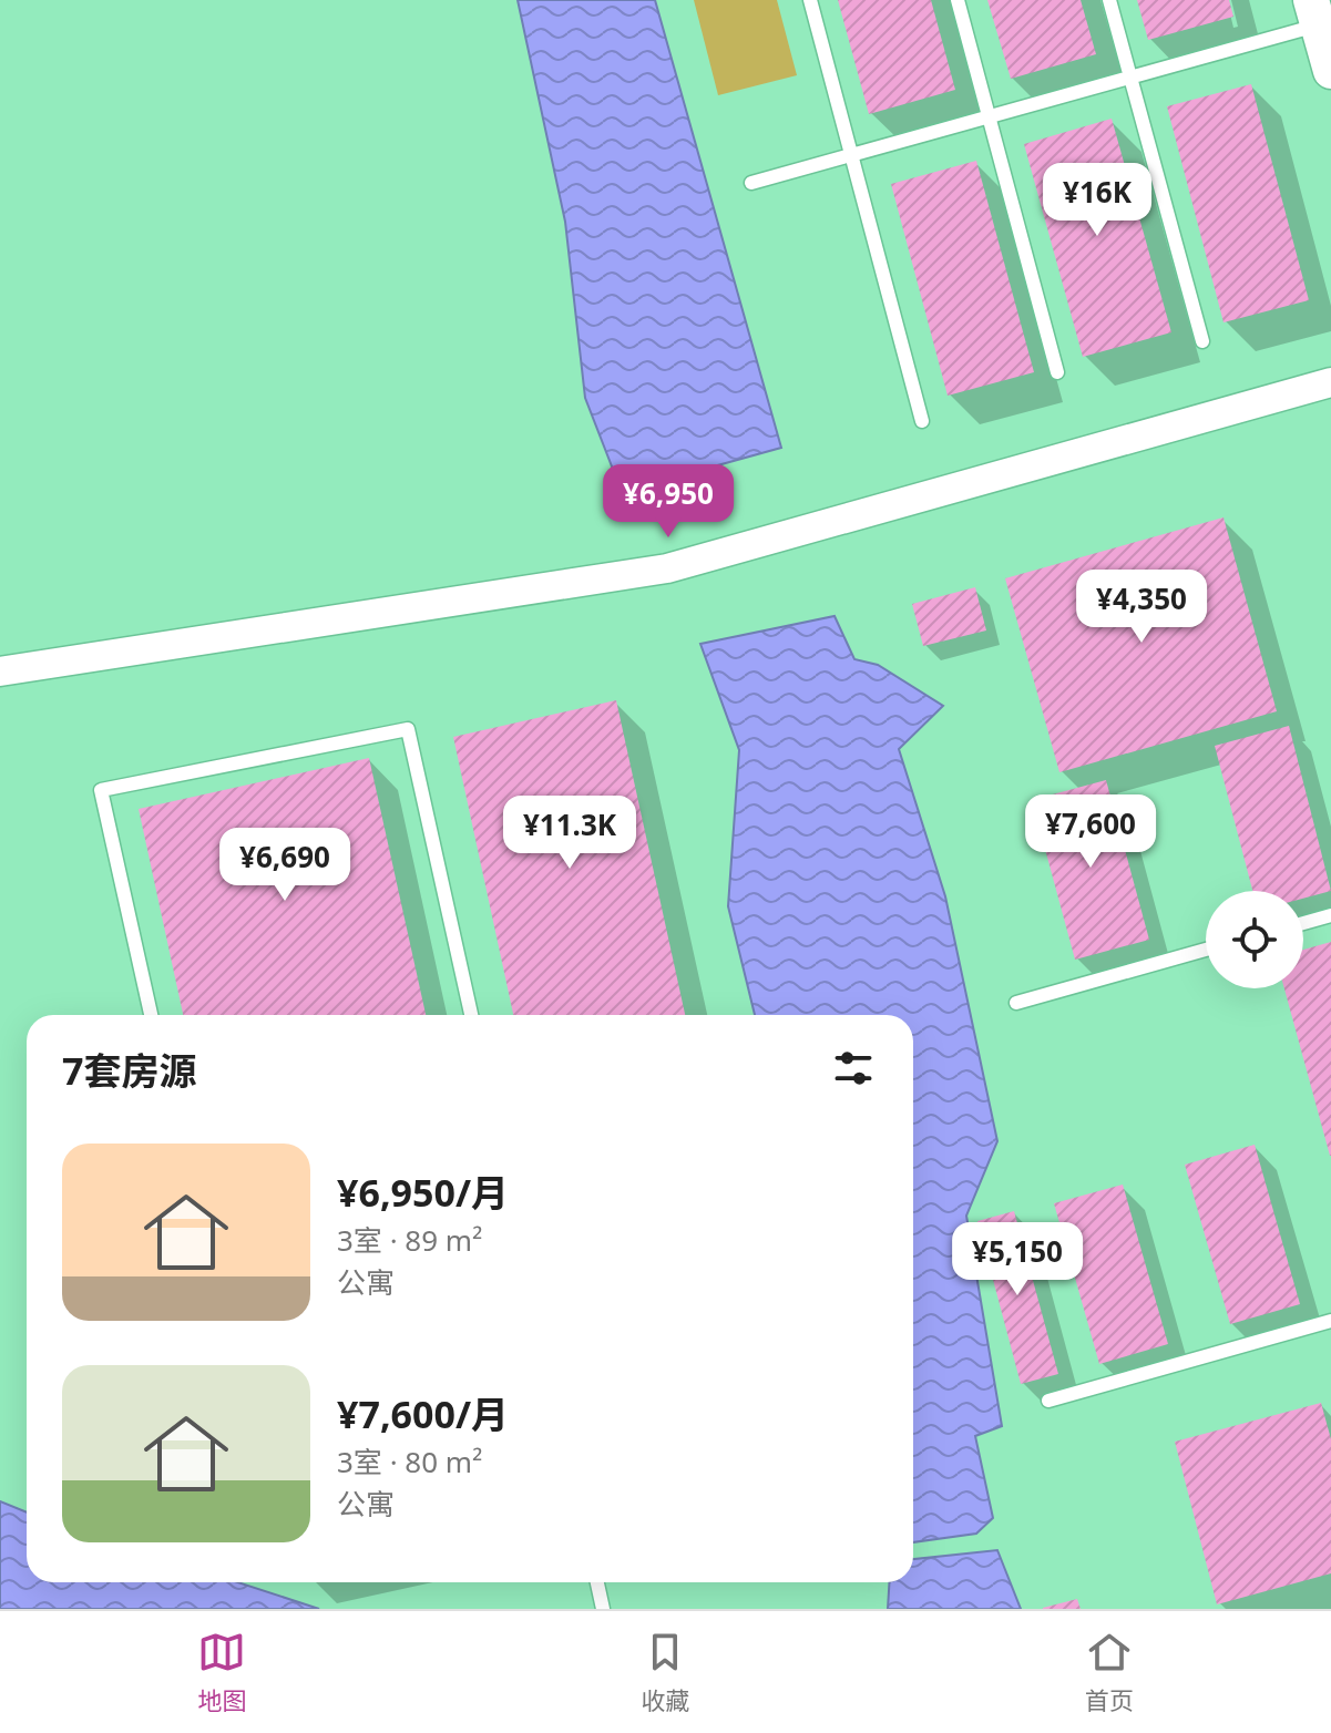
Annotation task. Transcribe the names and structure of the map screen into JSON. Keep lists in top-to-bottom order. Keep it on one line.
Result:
{"page":{"price":["¥16K","¥6,950","¥4,350","¥7,600","¥11.3K","¥6,690","¥5,150"],"heading":"7套房源","list":[{"name":"¥6,950/月","note":"3室 · 89 m² · 公寓"},{"name":"¥7,600/月","note":"3室 · 80 m² · 公寓"}],"tabs":["地图","收藏","首页"]}}
